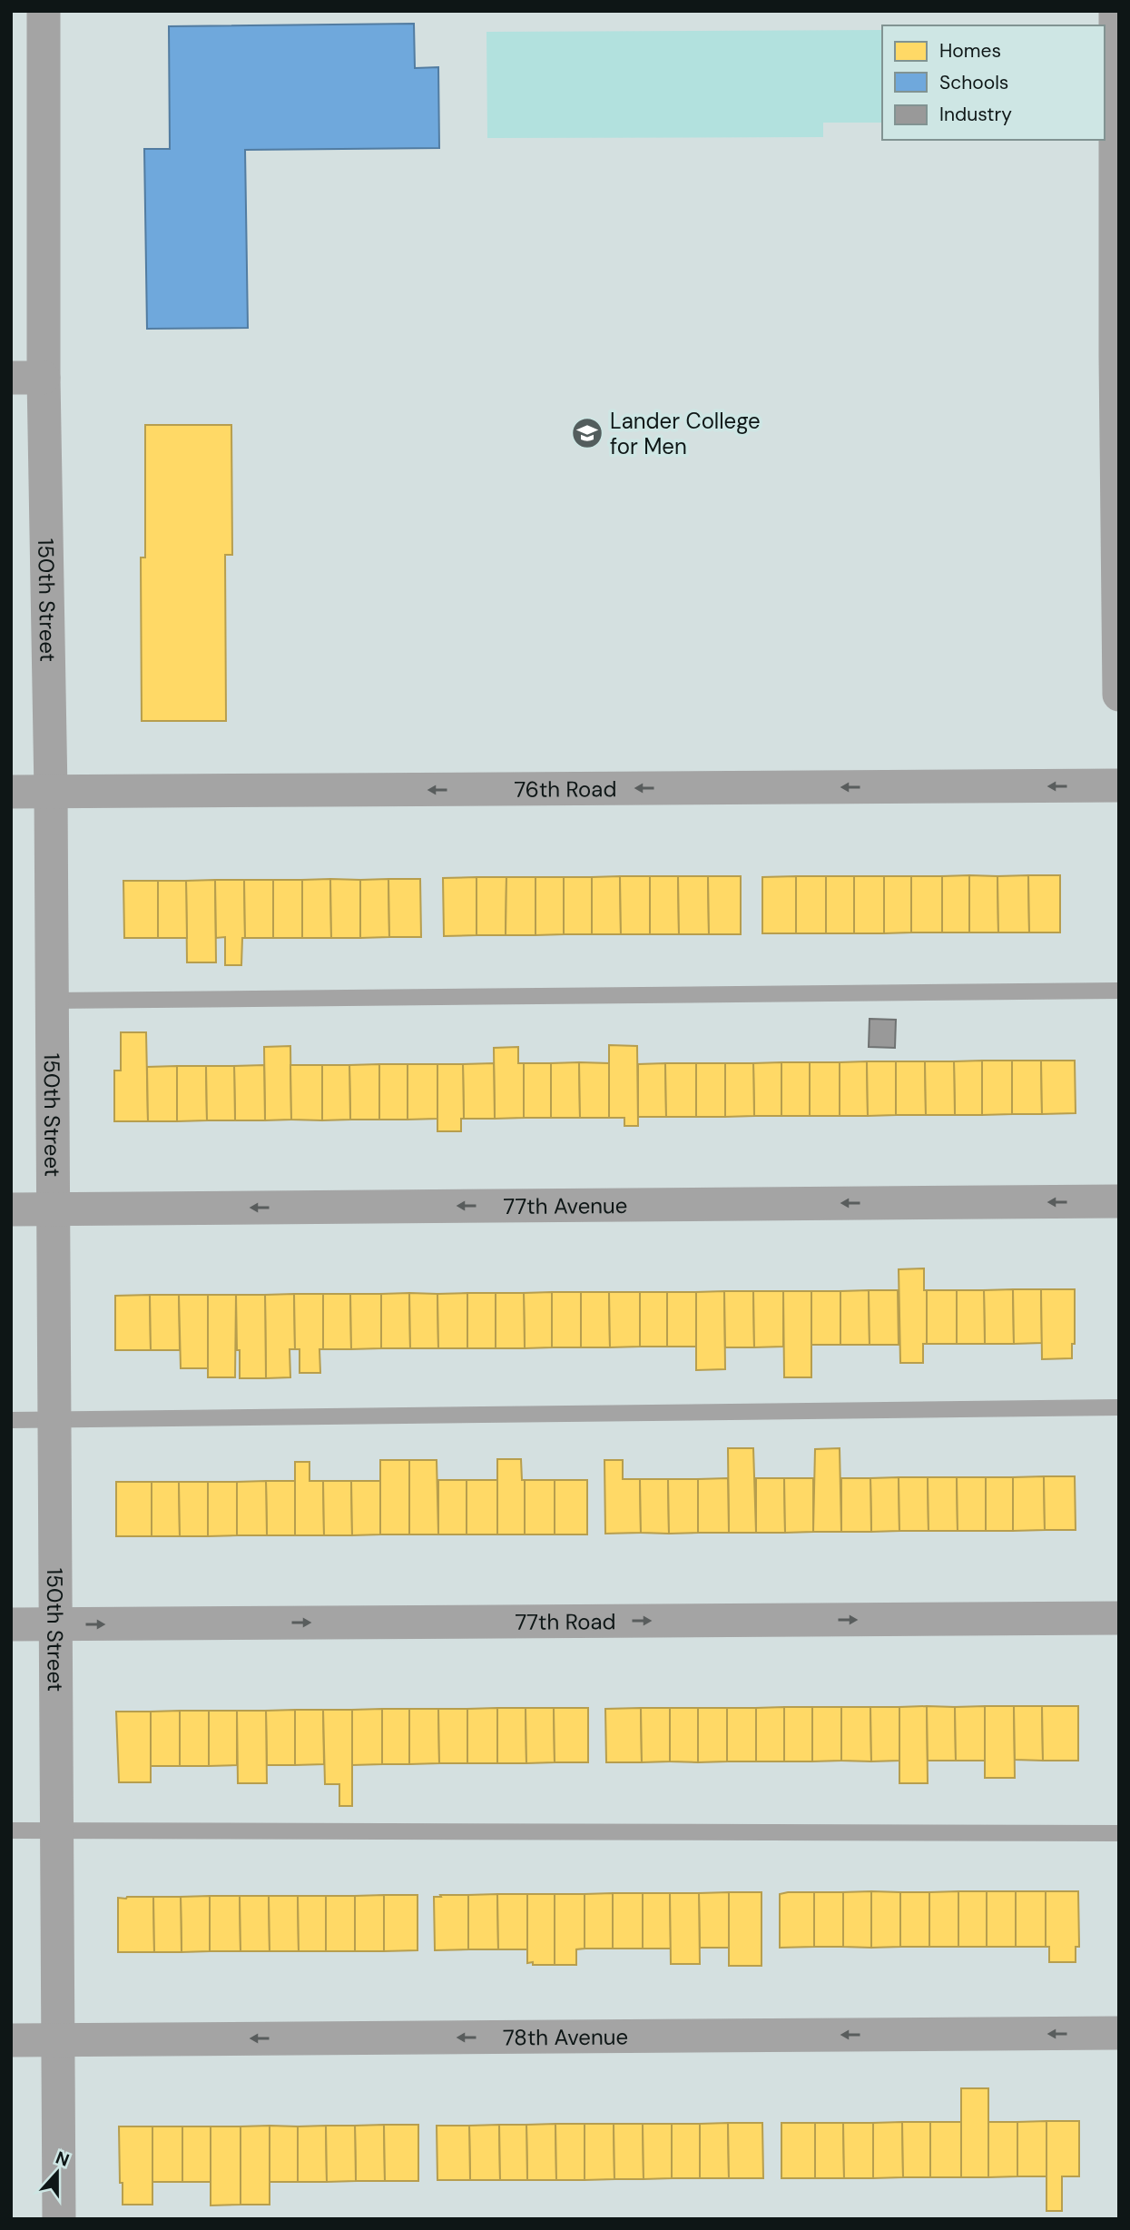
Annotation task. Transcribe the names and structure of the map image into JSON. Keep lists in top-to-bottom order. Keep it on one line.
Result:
{"streets":{"street":["150th Street","76th Road","77th Avenue","77th Road","78th Avenue"]},"crossings":[["150th Street","76th Road"],["150th Street","77th Avenue"],["150th Street","77th Road"],["150th Street","78th Avenue"]],"one_way":["76th Road","77th Avenue","77th Road","78th Avenue"],"places":{"school or university":["Lander College for Men"]},"legend":["Homes","Schools","Industry"],"north":"top"}
